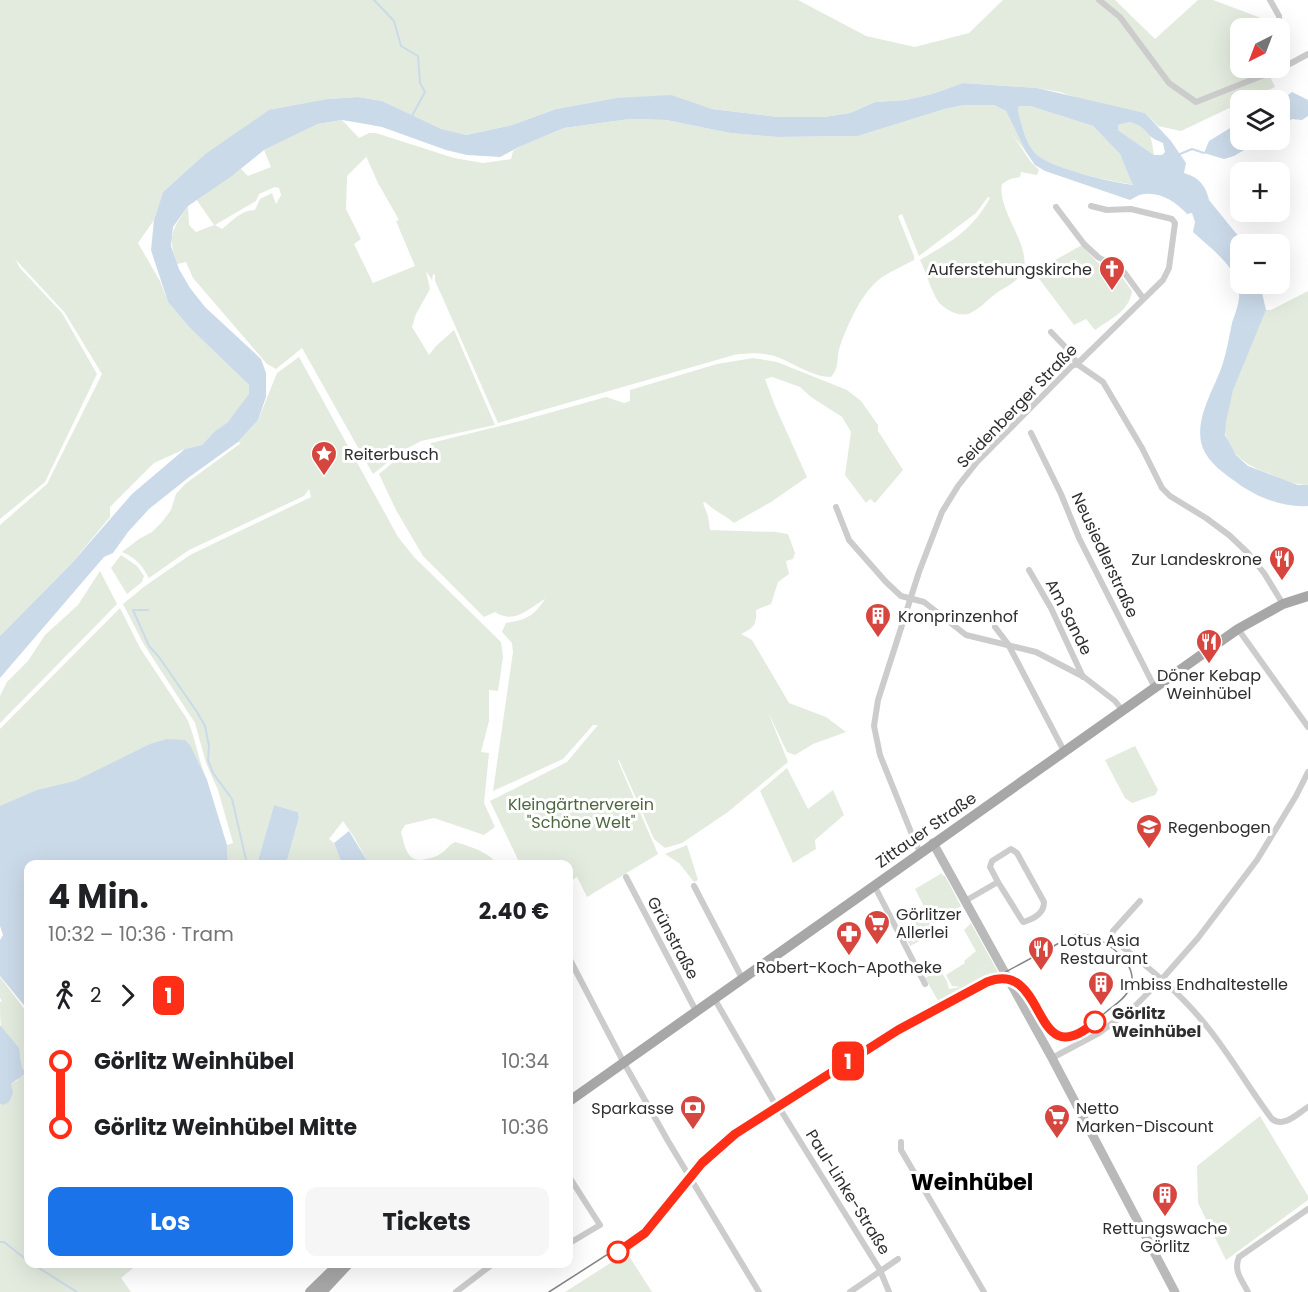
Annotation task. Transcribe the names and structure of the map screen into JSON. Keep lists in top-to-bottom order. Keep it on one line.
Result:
{"streets":{"main road":["Zittauer Straße"],"street":["Seidenberger Straße","Neusiedlerstraße","Am Sande","Grünstraße","Paul-Linke-Straße"]},"crossings":[["Seidenberger Straße","Am Sande"],["Seidenberger Straße","Zittauer Straße"],["Neusiedlerstraße","Zittauer Straße"],["Am Sande","Zittauer Straße"],["Zittauer Straße","Grünstraße"]],"districts":["Weinhübel"],"parks":["Kleingärtnerverein \"Schöne Welt\""],"places":{"church":["Auferstehungskirche"],"place":["Reiterbusch"],"restaurant":["Zur Landeskrone","Döner Kebap Weinhübel","Lotus Asia Restaurant"],"building":["Kronprinzenhof","Imbiss Endhaltestelle","Rettungswache Görlitz"],"school or university":["Regenbogen"],"supermarket":["Görlitzer Allerlei","Netto Marken-Discount"],"pharmacy":["Robert-Koch-Apotheke"],"other":["Görlitz Weinhübel"],"bank":["Sparkasse"]},"lines":["tram line 1"],"north":"bottom left","page":{"on_map":"1","map_buttons":["+","−"],"heading":["4 Min.","10:32 – 10:36 · Tram","2.40 €"],"legs":["2","1"],"list":[{"name":"Görlitz Weinhübel","value":"10:34"},{"name":"Görlitz Weinhübel Mitte","value":"10:36"}],"buttons":["Los","Tickets"]}}
